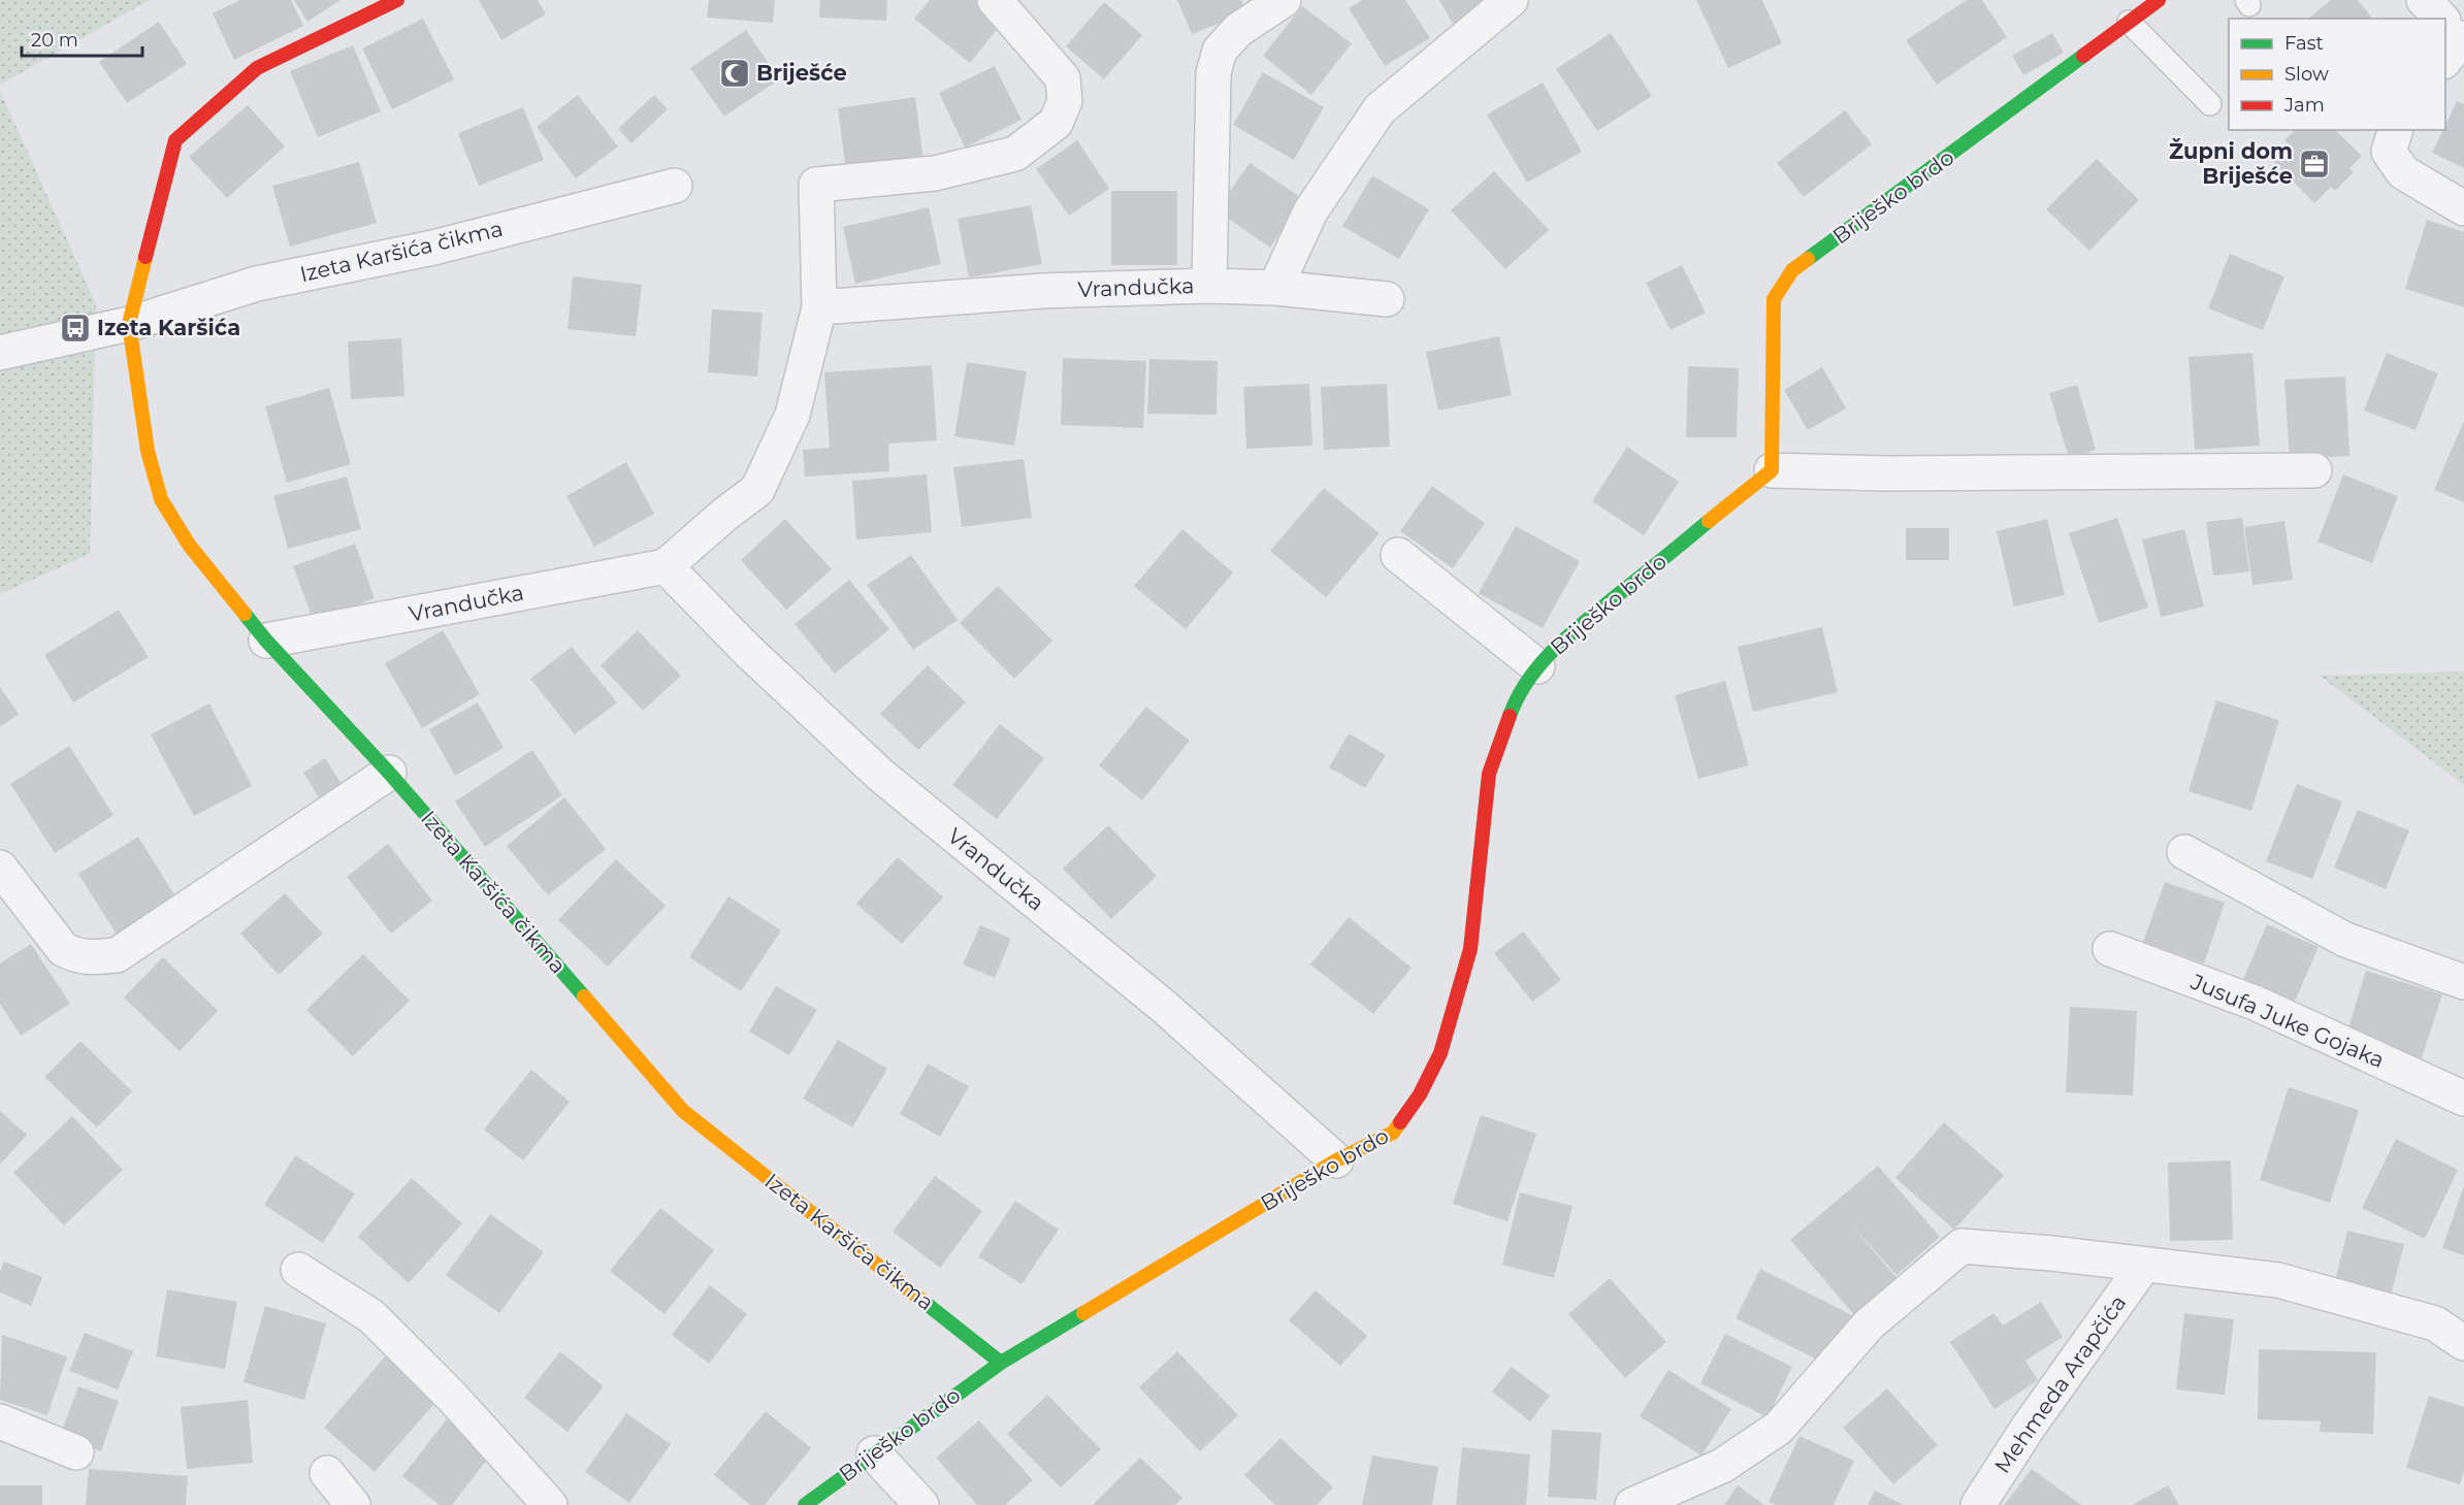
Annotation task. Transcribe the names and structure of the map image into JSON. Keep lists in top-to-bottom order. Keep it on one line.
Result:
{"streets":{"street":["Briješko brdo","Izeta Karšića čikma","Vrandučka","Jusufa Juke Gojaka","Mehmeda Arapčića"]},"crossings":[["Briješko brdo","Izeta Karšića čikma"],["Briješko brdo","Vrandučka"],["Izeta Karšića čikma","Vrandučka"]],"places":{"mosque":["Briješće"],"office":["Župni dom Briješće"],"bus stop":["Izeta Karšića"]},"legend":["Fast","Slow","Jam"],"scale_bar":"20 m"}
